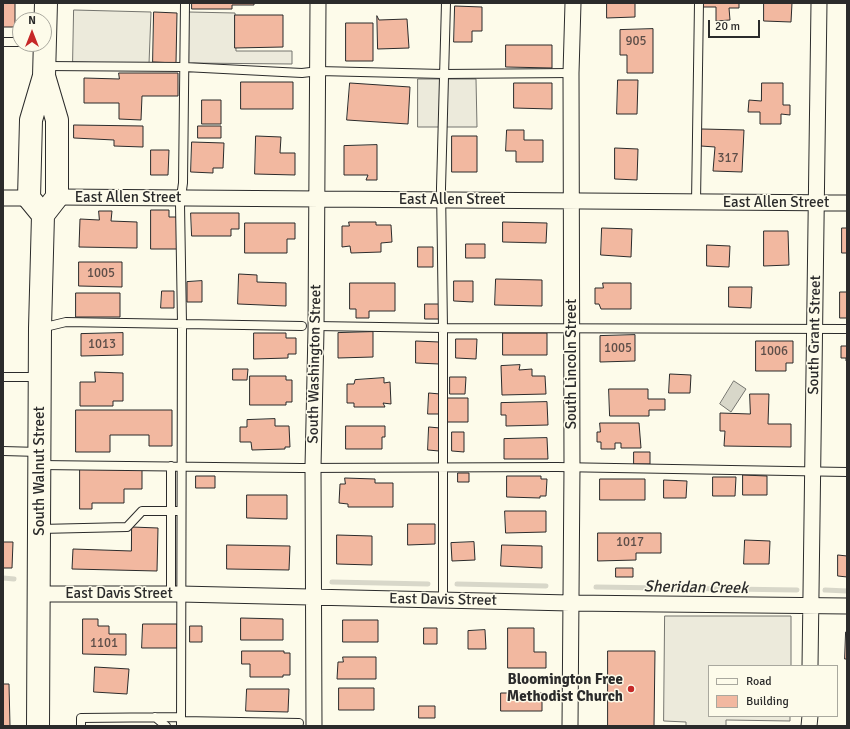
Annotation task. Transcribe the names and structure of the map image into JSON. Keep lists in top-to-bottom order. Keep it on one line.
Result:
{"streets":{"main road":["South Walnut Street"],"street":["East Allen Street","South Grant Street","South Washington Street","South Lincoln Street","East Davis Street"]},"crossings":[["East Allen Street","South Grant Street"],["East Allen Street","South Washington Street"],["East Allen Street","South Lincoln Street"],["South Grant Street","East Davis Street"],["South Washington Street","East Davis Street"],["South Lincoln Street","East Davis Street"],["South Walnut Street","East Davis Street"]],"water":["Sheridan Creek"],"places":["Bloomington Free Methodist Church"],"house_numbers":["905","317","1005","1013","1005","1006","1017","1101"],"legend":["Road","Building"],"scale_bar":"20 m","north":"top"}
